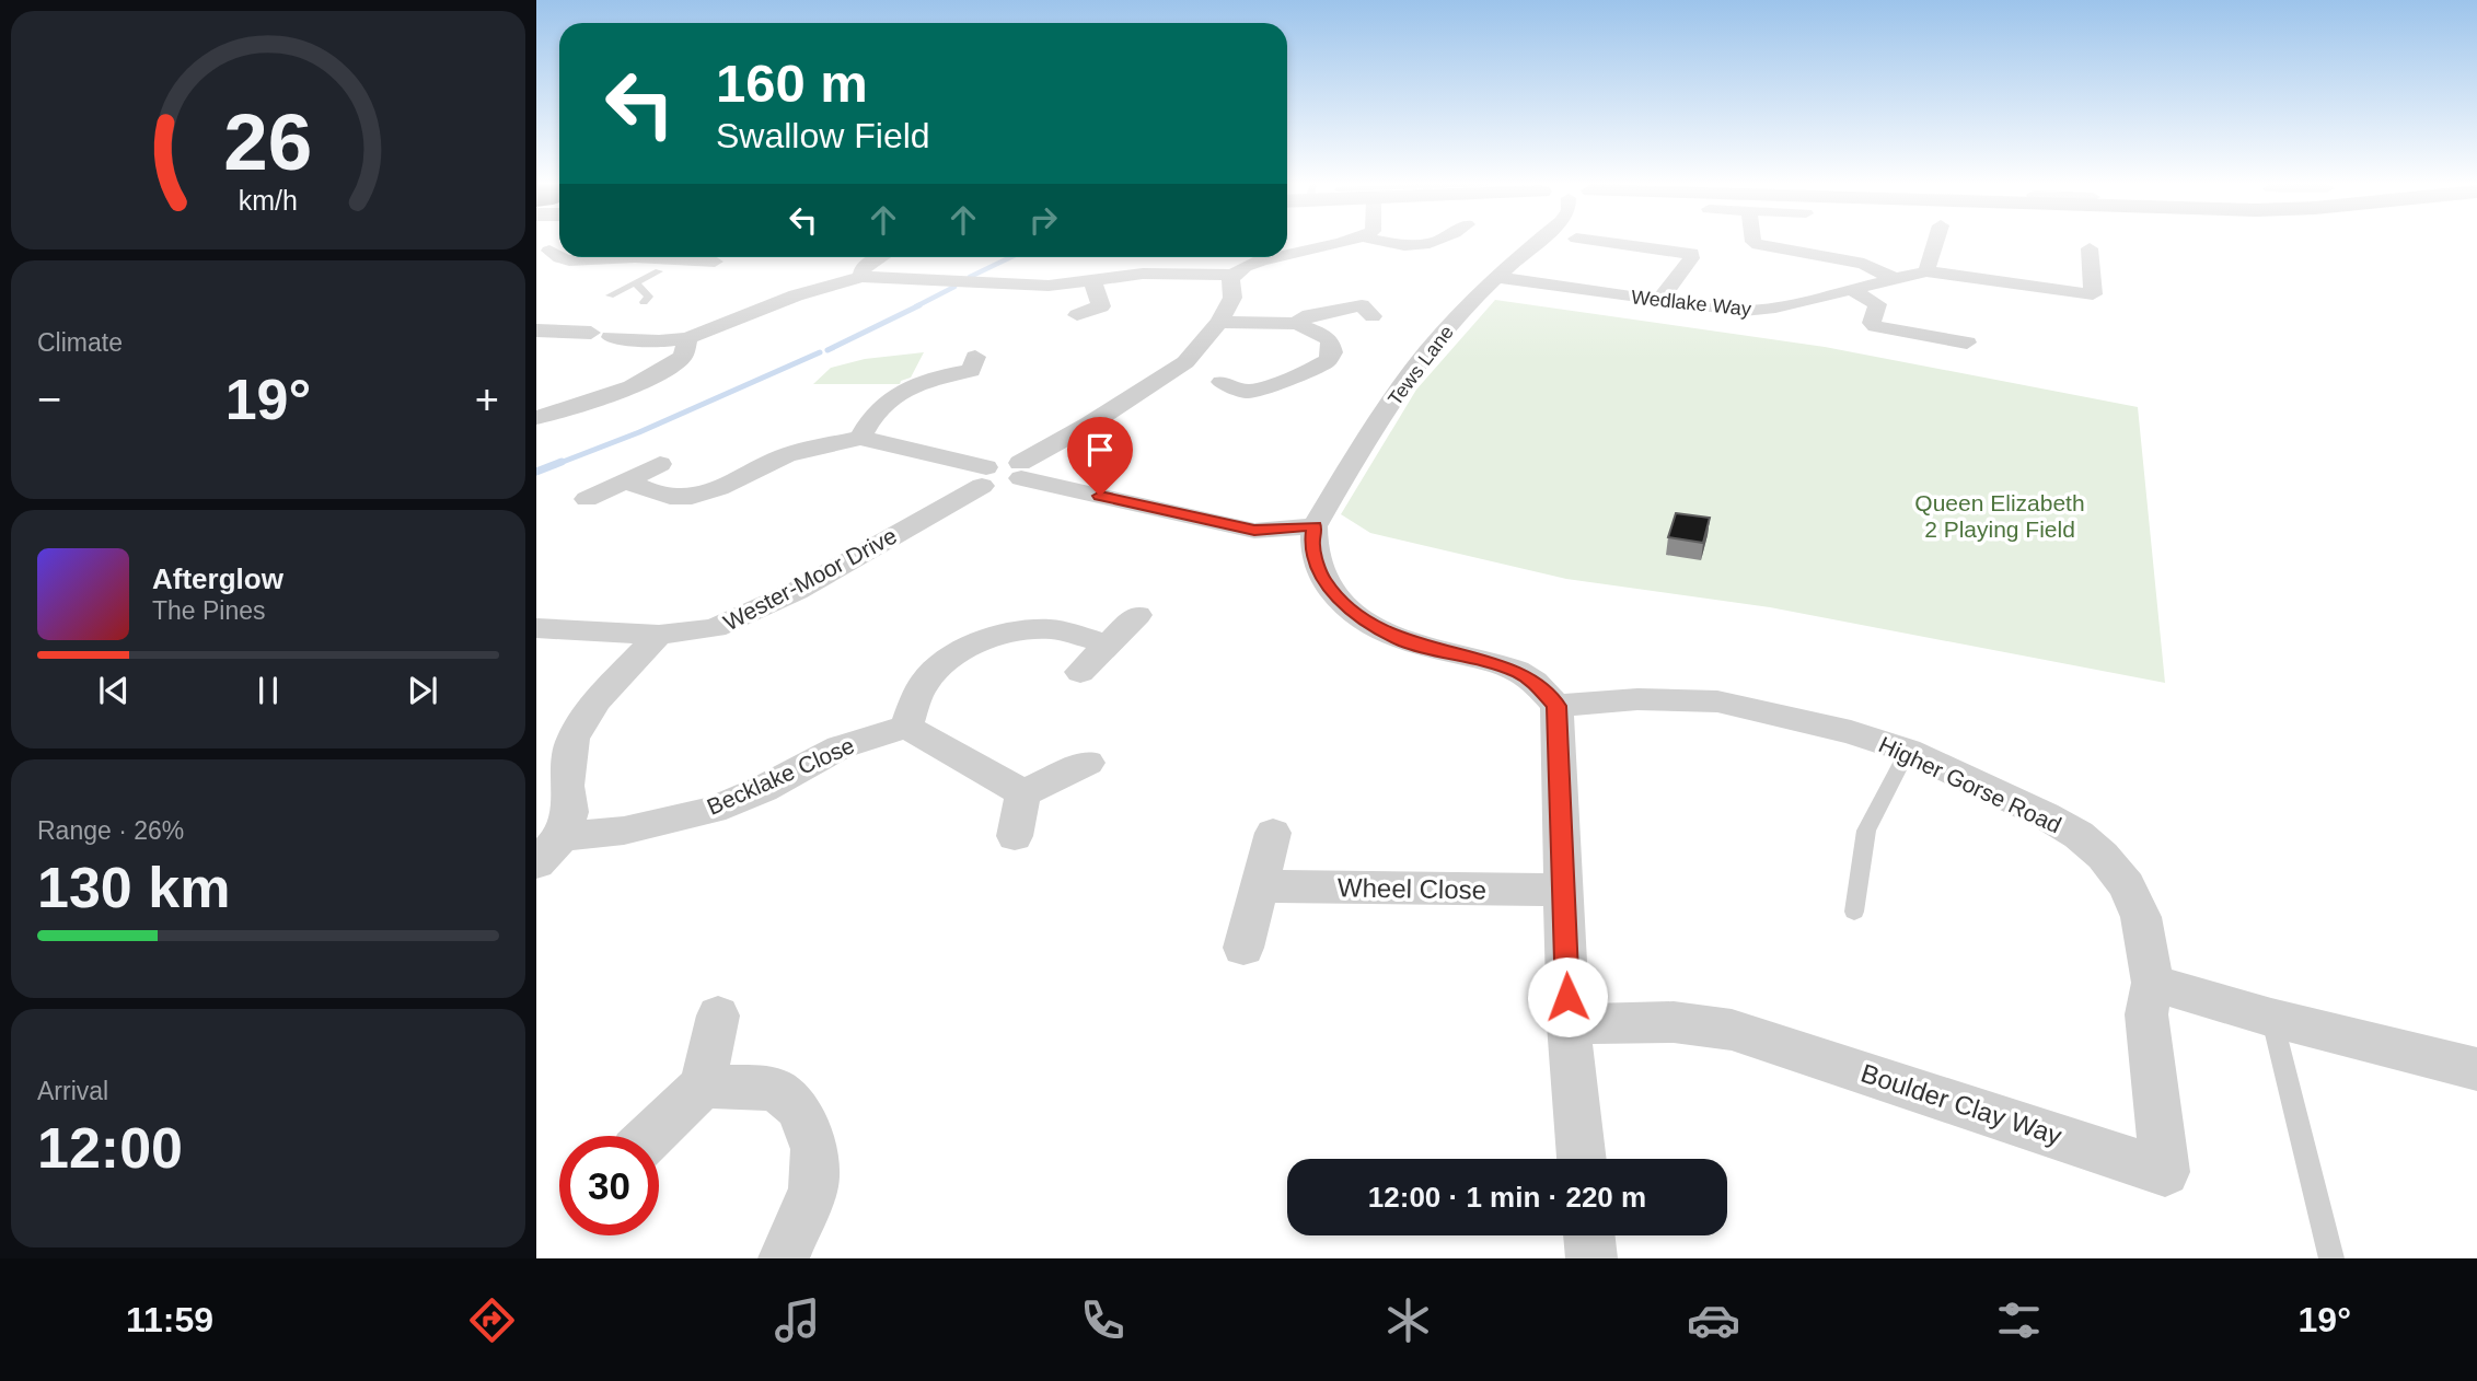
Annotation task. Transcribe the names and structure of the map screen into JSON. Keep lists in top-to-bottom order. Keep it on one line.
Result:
{"streets":{"street":["Wedlake Way","Tews Lane","Wester-Moor Drive","Becklake Close","Higher Gorse Road","Wheel Close","Boulder Clay Way"]},"crossings":[["Wedlake Way","Tews Lane"],["Higher Gorse Road","Boulder Clay Way"]],"parks":["Queen Elizabeth 2 Playing Field"],"page":{"turn":["160 m","Swallow Field"],"tile":["Climate",["Range · 26%","130 km"],["Arrival","12:00"]],"heat":["−","19°","+"],"song":["Afterglow","The Pines"],"limit":"30","trip":"12:00 · 1 min · 220 m","tabs":["11:59","19°"],"gauge":["26","km/h"]}}
